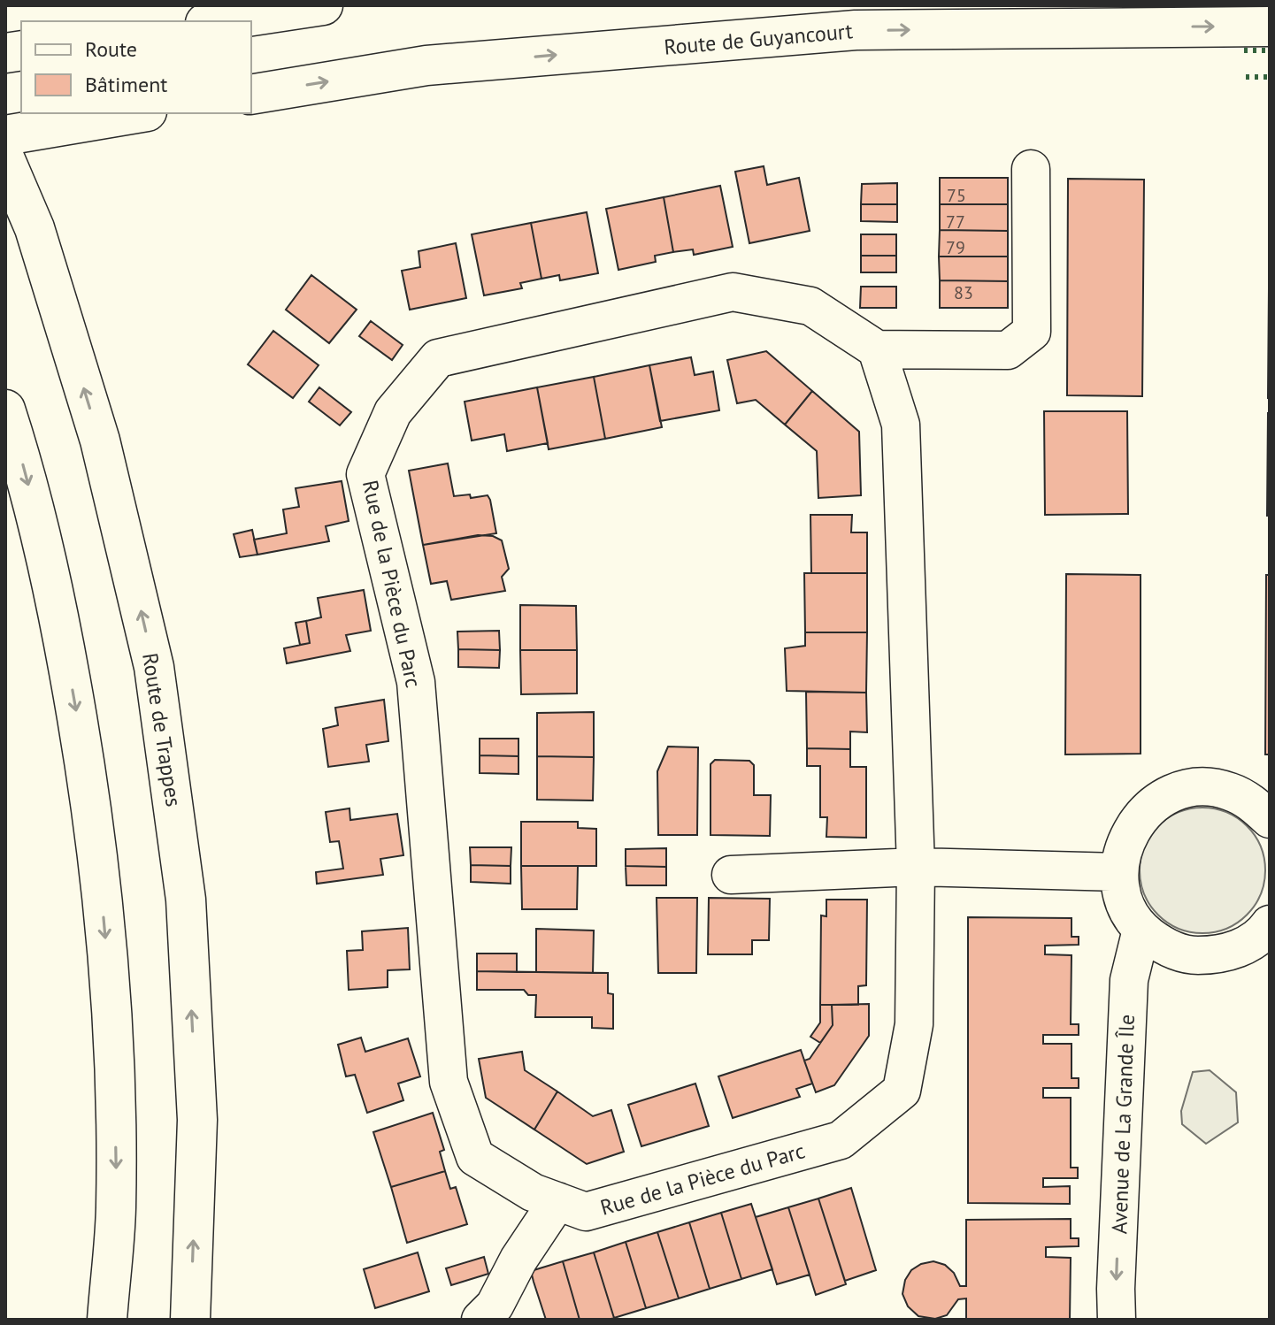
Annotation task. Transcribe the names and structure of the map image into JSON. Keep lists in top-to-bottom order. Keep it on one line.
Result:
{"streets":{"main road":["Route de Guyancourt","Route de Trappes"],"street":["Rue de la Pièce du Parc","Avenue de La Grande Île"]},"one_way":["Route de Guyancourt","Avenue de La Grande Île"],"house_numbers":["75","77","79","83"],"legend":["Route","Bâtiment"]}
